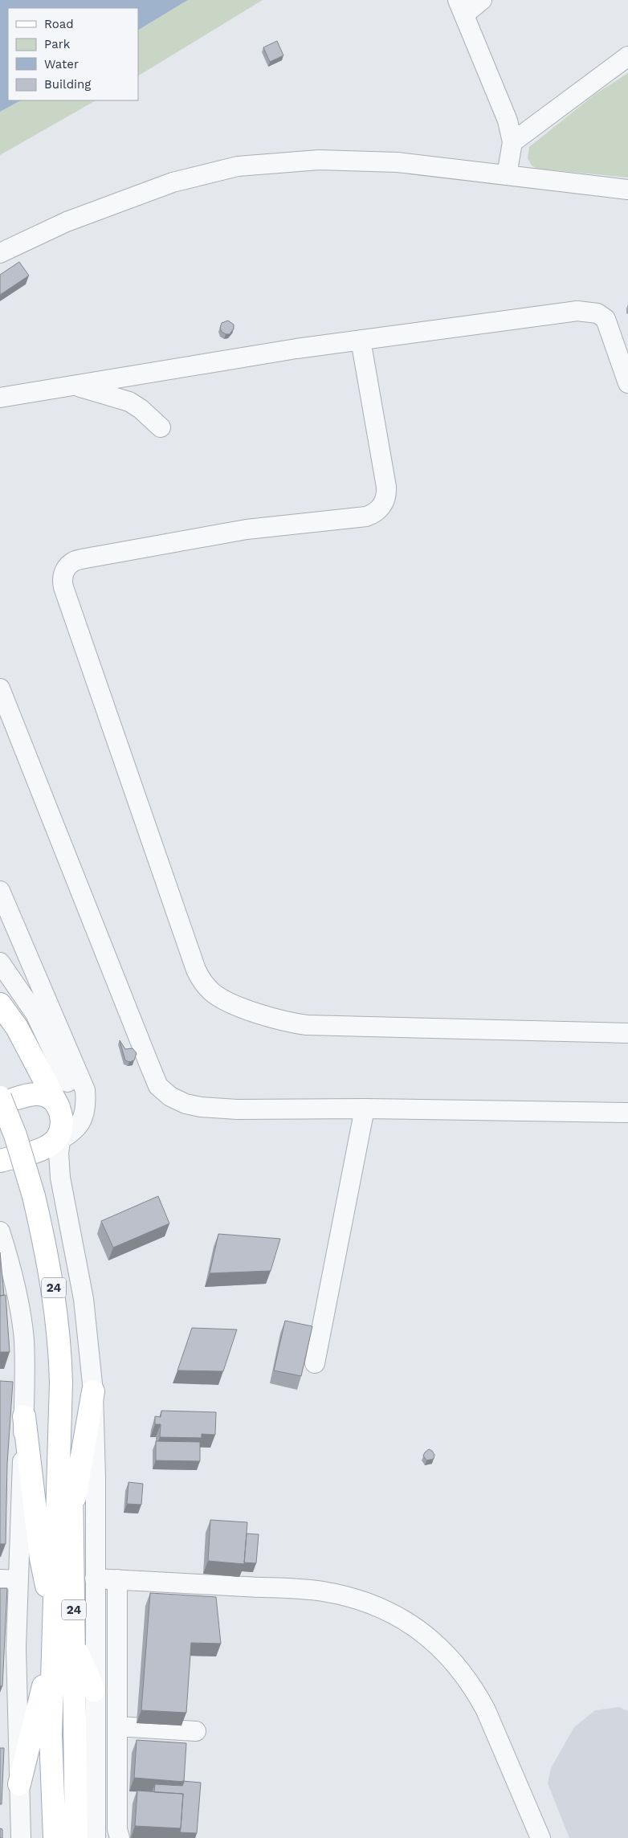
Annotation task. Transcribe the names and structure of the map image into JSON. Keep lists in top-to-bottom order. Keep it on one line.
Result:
{"streets":{"main road":["24"]},"legend":["Road","Park","Water","Building"]}
